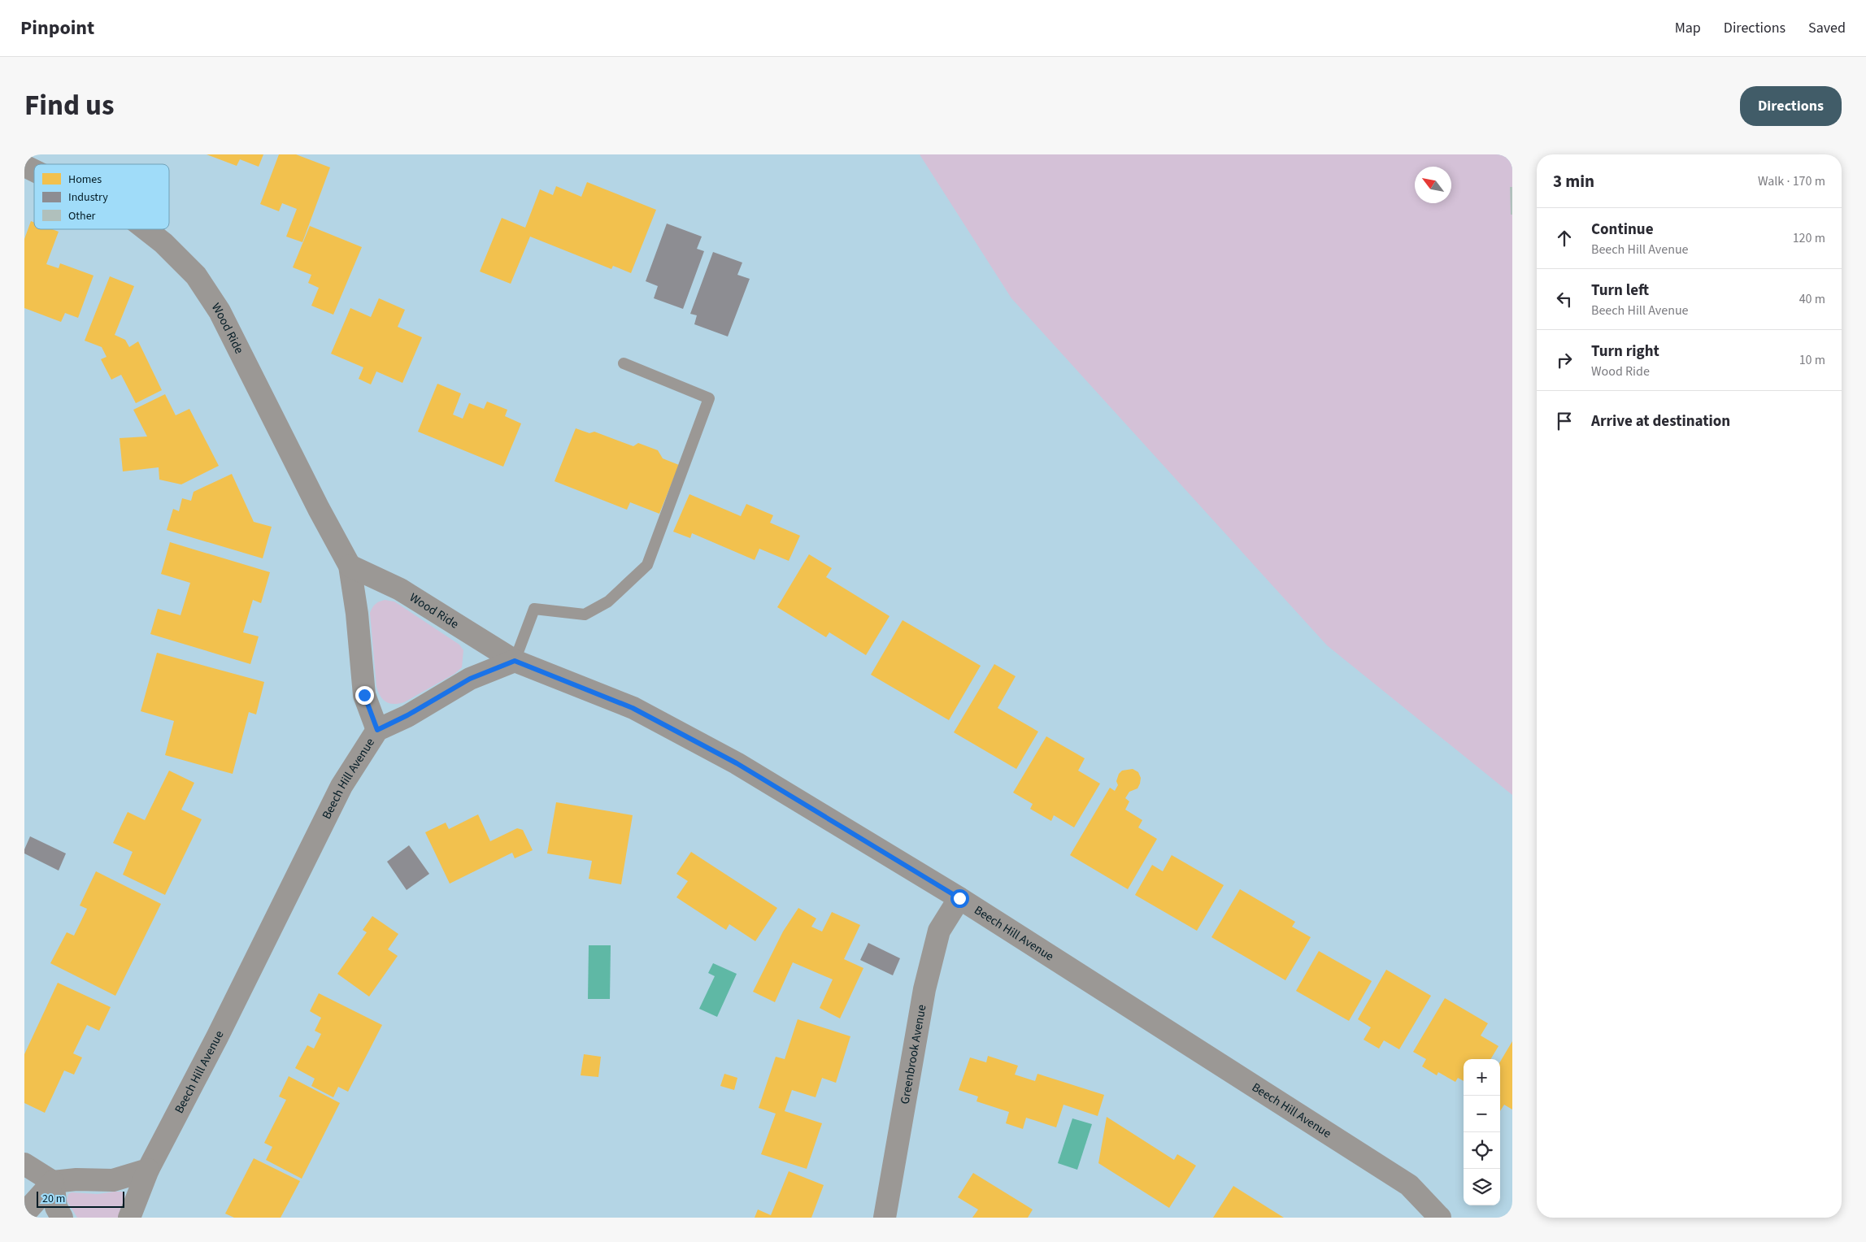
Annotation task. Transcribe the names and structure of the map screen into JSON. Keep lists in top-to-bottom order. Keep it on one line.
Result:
{"streets":{"street":["Wood Ride","Beech Hill Avenue","Greenbrook Avenue"]},"crossings":[["Wood Ride","Beech Hill Avenue"],["Beech Hill Avenue","Greenbrook Avenue"]],"legend":["Homes","Industry","Other"],"scale_bar":"20 m","north":"top left","page":{"header":"Pinpoint","nav":["Map","Directions","Saved"],"title":"Find us","buttons":"Directions","heading":["3 min","Walk · 170 m"],"list":[["Continue","Beech Hill Avenue","120 m"],["Turn left","Beech Hill Avenue","40 m"],["Turn right","Wood Ride","10 m"],"Arrive at destination"],"map_buttons":["+","−"],"scale":"20 m"}}
